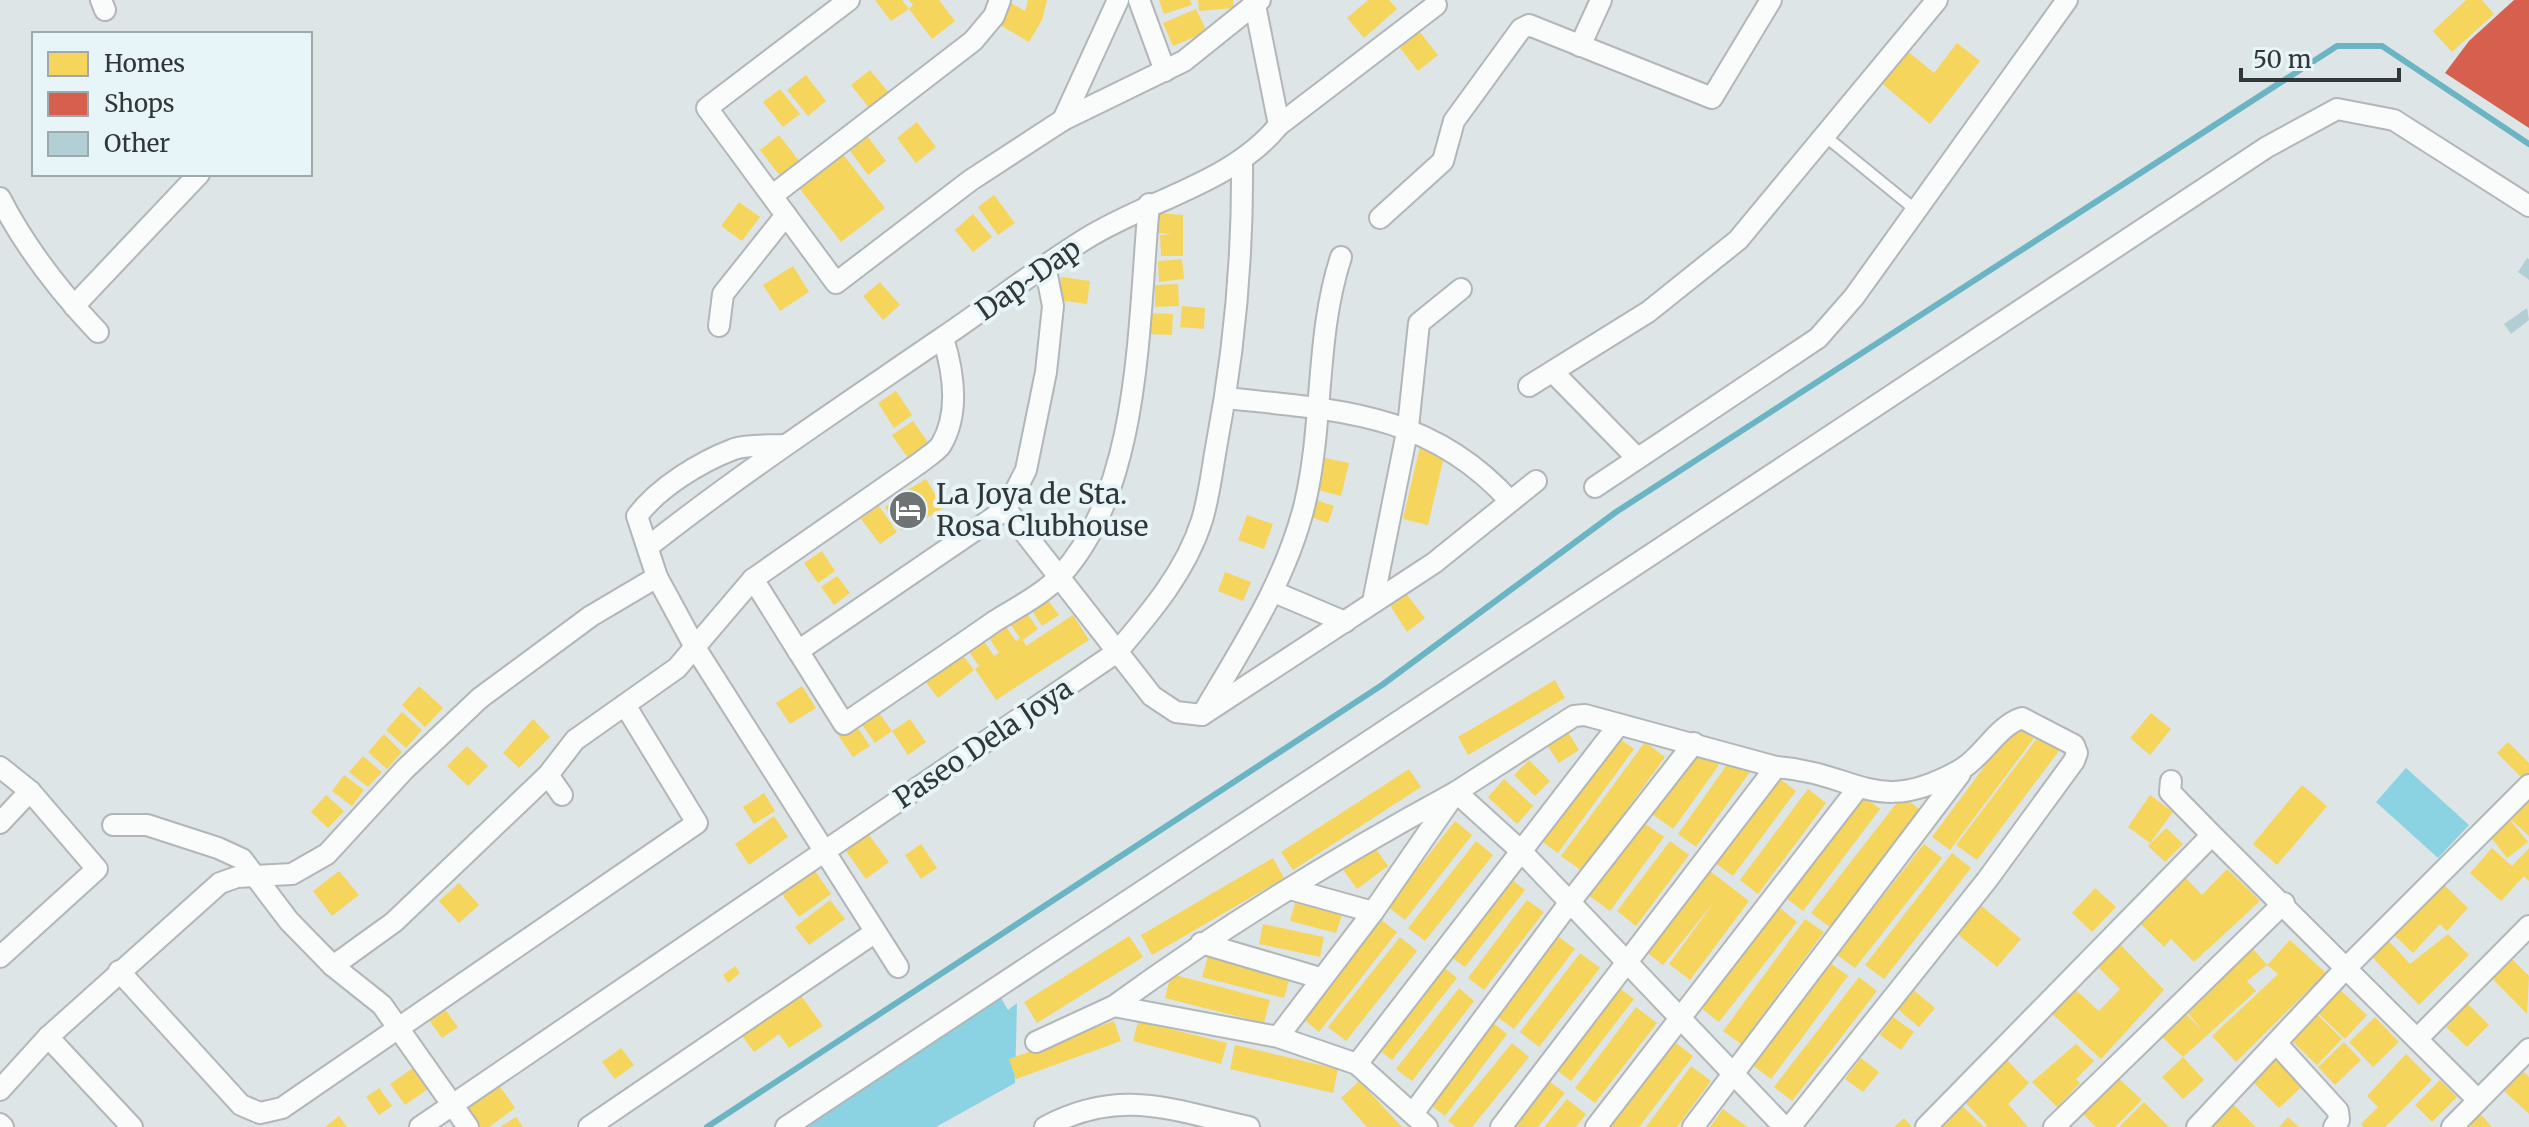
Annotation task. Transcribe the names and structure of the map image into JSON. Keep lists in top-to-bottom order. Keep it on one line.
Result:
{"streets":{"street":["Dap~Dap","Paseo Dela Joya"]},"crossings":[["Dap~Dap","Paseo Dela Joya"]],"places":{"hotel":["La Joya de Sta. Rosa Clubhouse"]},"legend":["Homes","Shops","Other"],"scale_bar":"50 m"}
